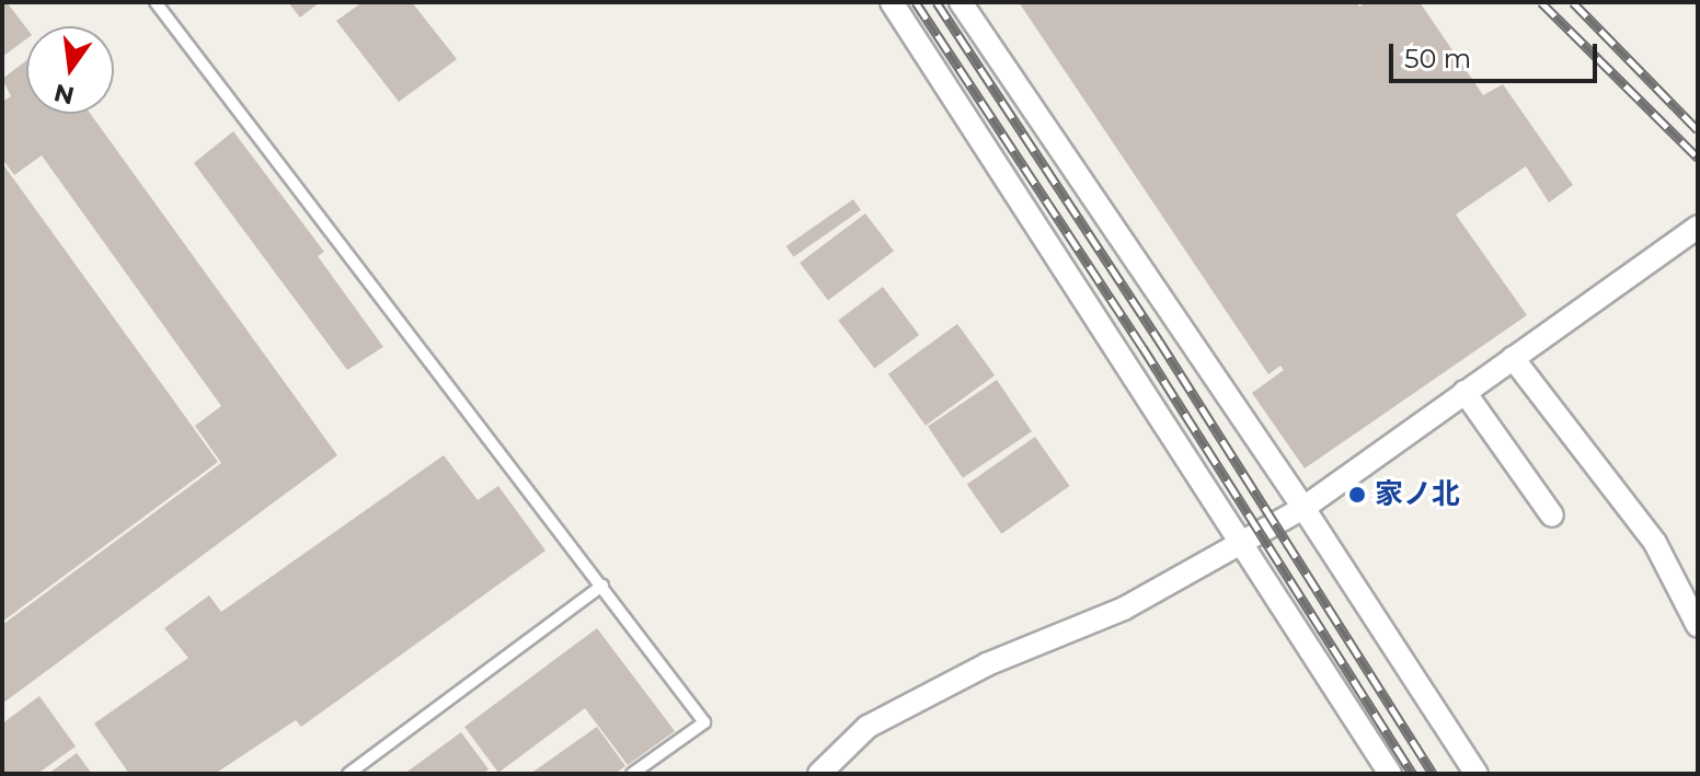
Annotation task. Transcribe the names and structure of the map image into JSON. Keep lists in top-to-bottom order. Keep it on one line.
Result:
{"places":["家ノ北"],"scale_bar":"50 m","north":"bottom"}
